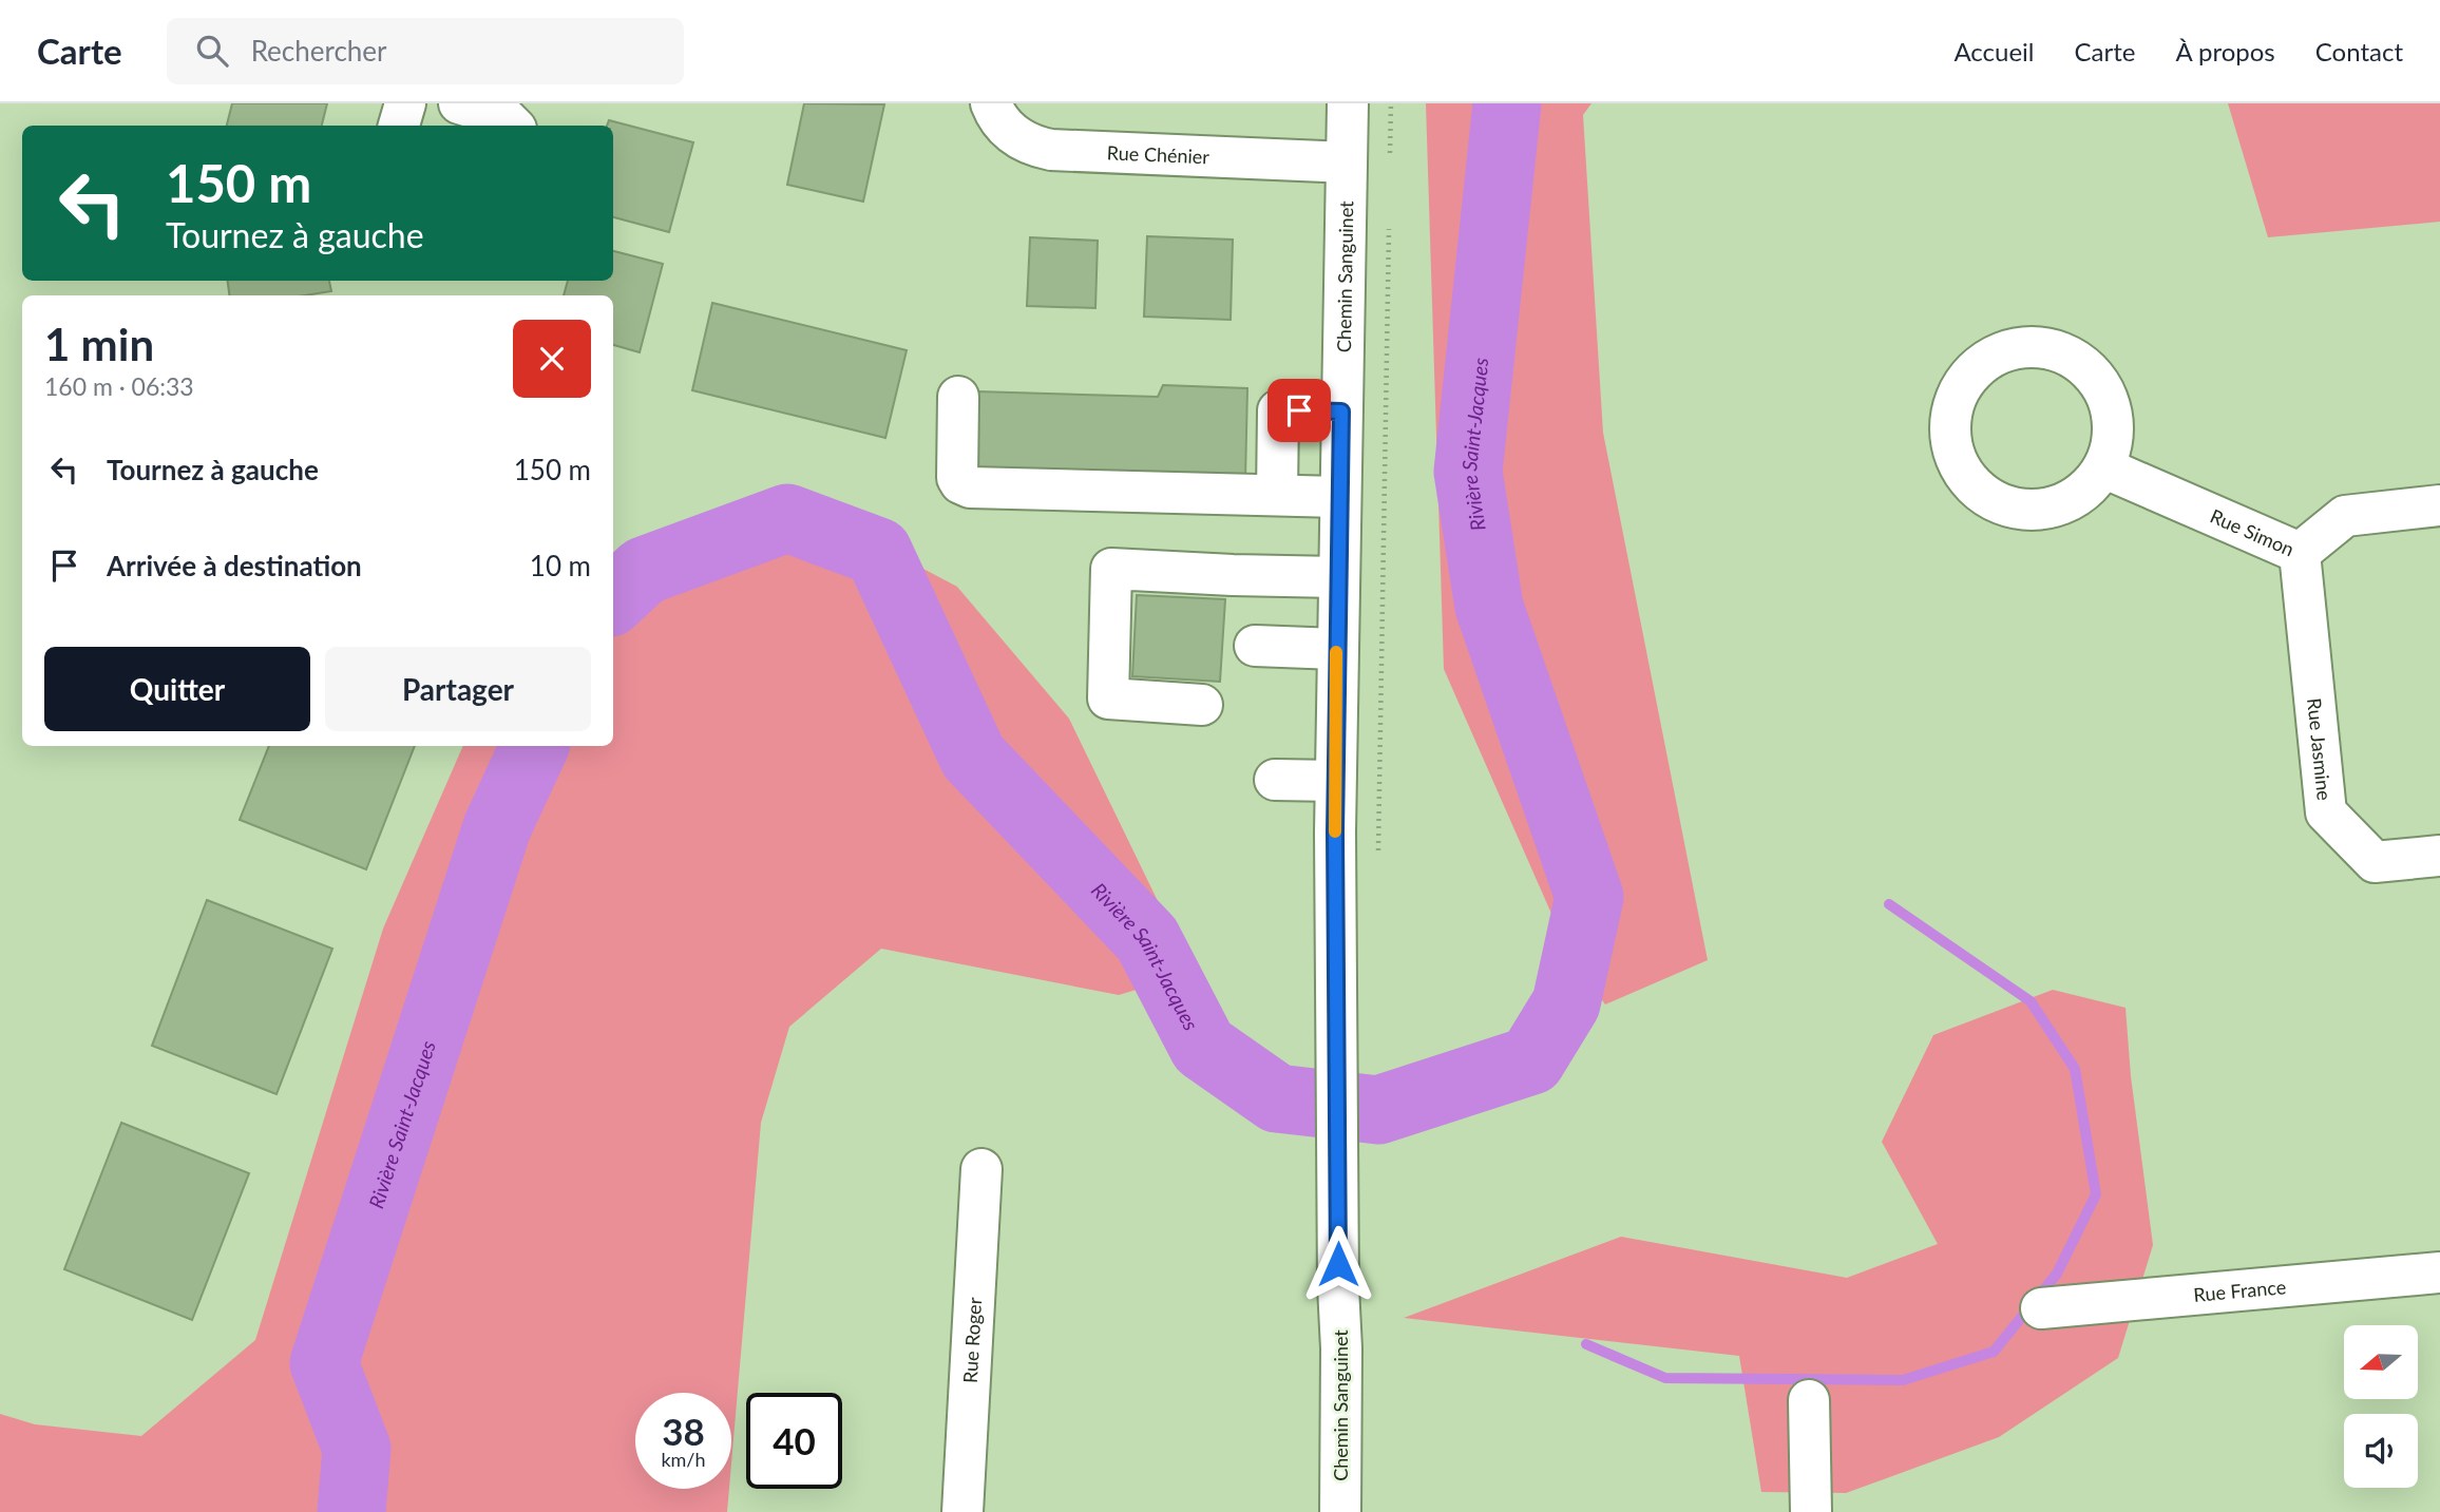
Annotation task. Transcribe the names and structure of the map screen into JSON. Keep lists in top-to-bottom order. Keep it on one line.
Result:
{"streets":{"street":["Rue Chénier","Chemin Sanguinet","Rue Simon","Rue Jasmine","Rue France","Rue Roger"]},"crossings":[["Rue Chénier","Chemin Sanguinet"],["Rue Simon","Rue Jasmine"]],"water":["Rivière Saint-Jacques"],"north":"left","page":{"header":"Carte","search":"Rechercher","nav":["Accueil","Carte","À propos","Contact"],"turn":["150 m","Tournez à gauche"],"heading":["1 min","160 m · 06:33"],"list":[{"name":"Tournez à gauche","value":"150 m"},{"name":"Arrivée à destination","value":"10 m"}],"buttons":["Quitter","Partager"],"speed":"38 km/h","limit":"40"}}
